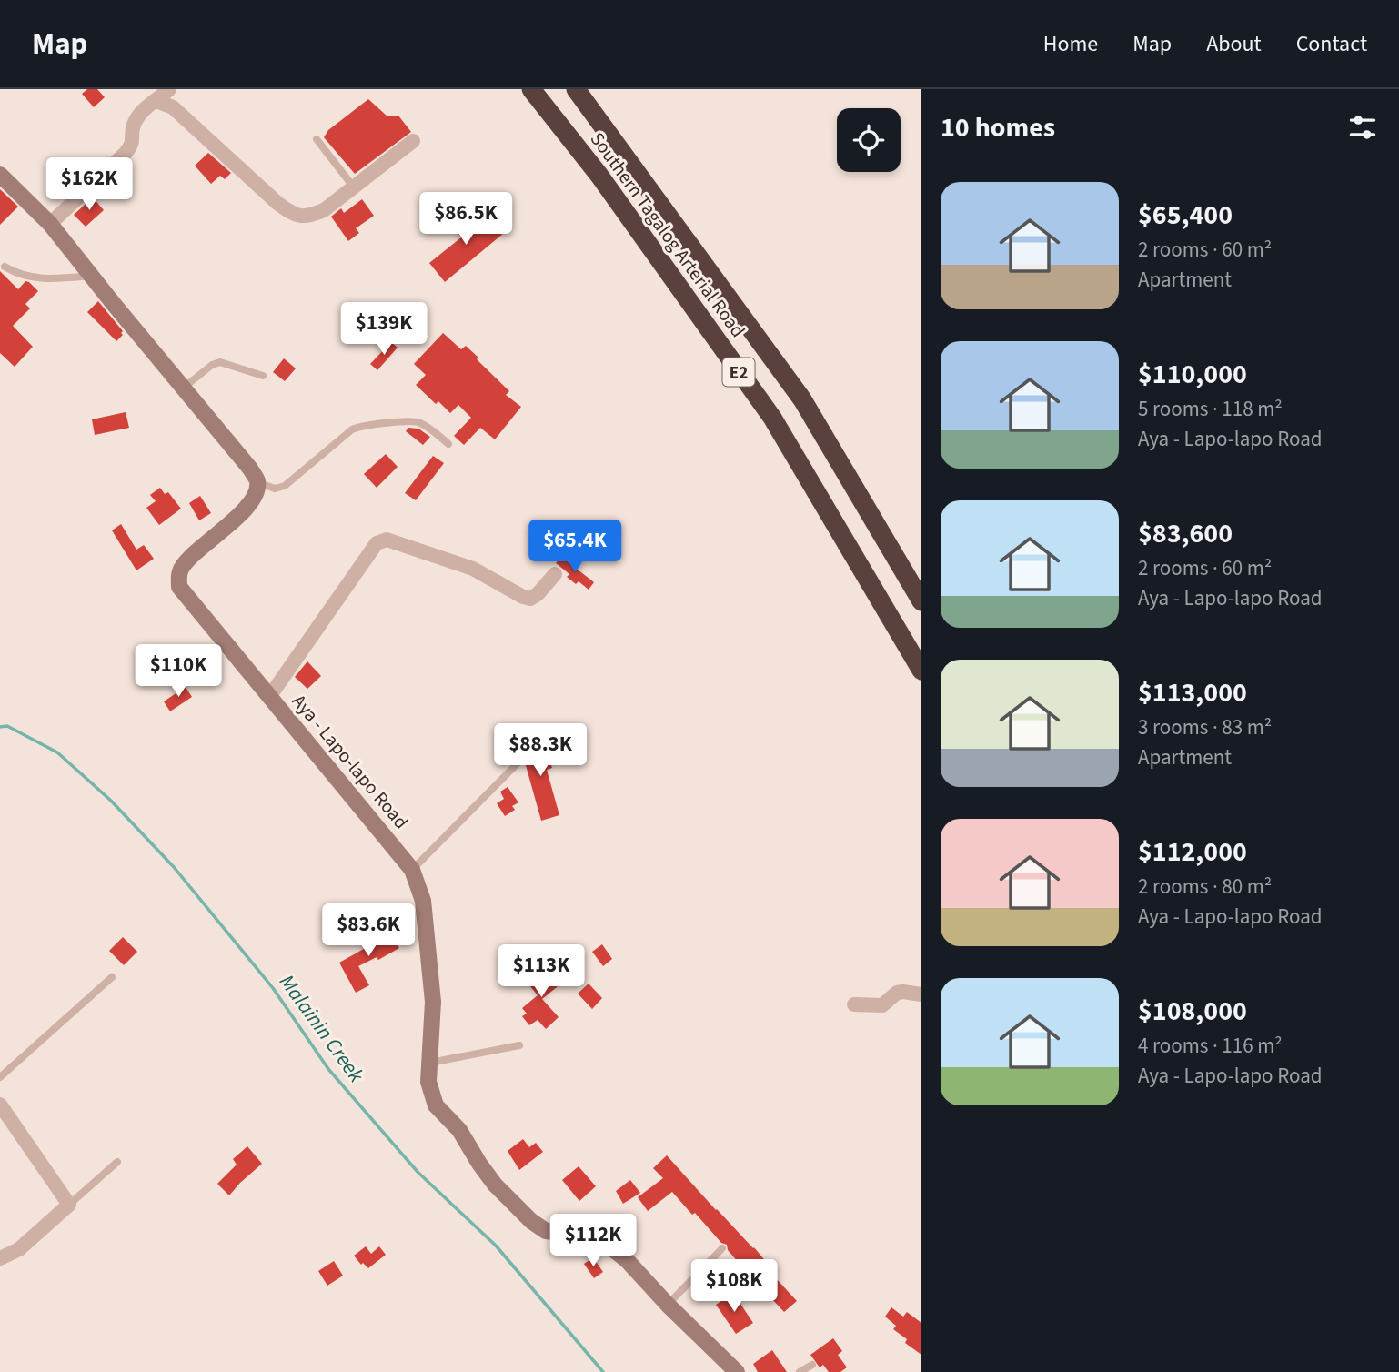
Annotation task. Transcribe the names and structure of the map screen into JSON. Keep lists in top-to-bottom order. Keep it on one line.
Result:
{"streets":{"highway":["Southern Tagalog Arterial Road","E2"],"street":["Aya - Lapo-lapo Road"]},"water":["Malainin Creek"],"page":{"header":"Map","nav":["Home","Map","About","Contact"],"heading":"10 homes","price":["$162K","$86.5K","$139K","$65.4K","$110K","$88.3K","$83.6K","$113K","$112K","$108K"],"list":[{"name":"$65,400","note":"2 rooms · 60 m² · Apartment"},{"name":"$110,000","note":"5 rooms · 118 m² · Aya - Lapo-lapo Road"},{"name":"$83,600","note":"2 rooms · 60 m² · Aya - Lapo-lapo Road"},{"name":"$113,000","note":"3 rooms · 83 m² · Apartment"},{"name":"$112,000","note":"2 rooms · 80 m² · Aya - Lapo-lapo Road"},{"name":"$108,000","note":"4 rooms · 116 m² · Aya - Lapo-lapo Road"}]}}
